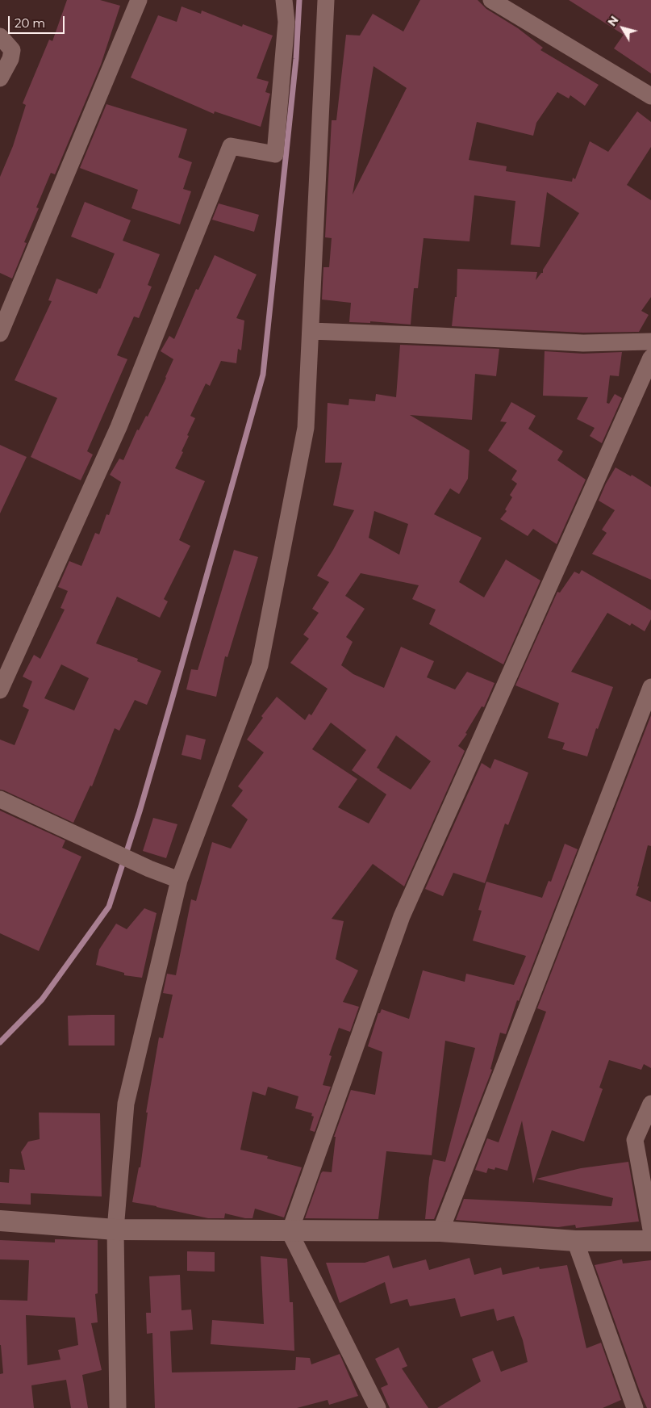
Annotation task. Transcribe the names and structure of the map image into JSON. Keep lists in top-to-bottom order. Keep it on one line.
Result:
{"scale_bar":"20 m","north":"top left"}
